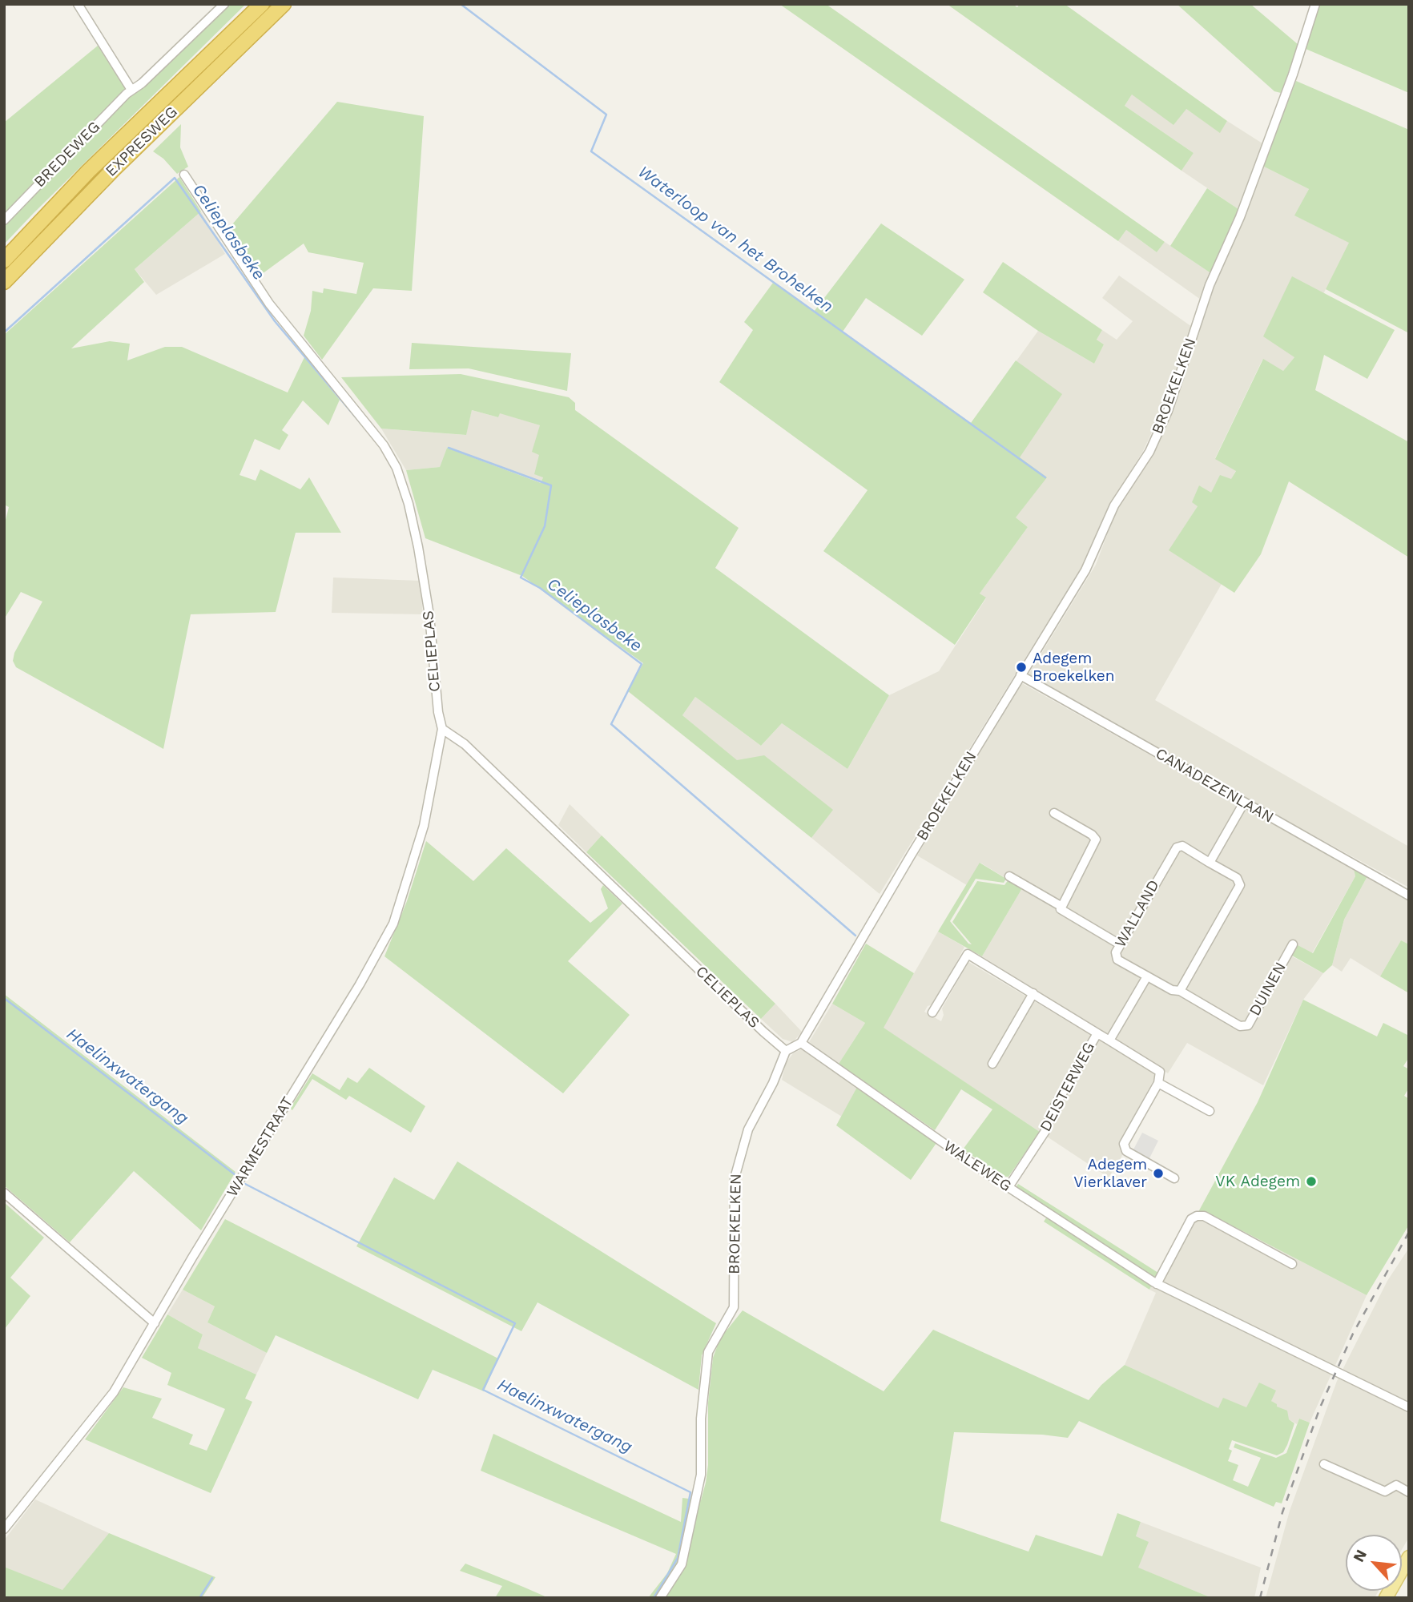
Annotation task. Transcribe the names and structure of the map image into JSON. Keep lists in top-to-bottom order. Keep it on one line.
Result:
{"streets":{"highway":["EXPRESWEG"],"street":["BREDEWEG","BROEKELKEN","CELIEPLAS","CANADEZENLAAN","WALLAND","DUINEN","DEISTERWEG","WARMESTRAAT","WALEWEG"]},"crossings":[["BROEKELKEN","CELIEPLAS"],["BROEKELKEN","CANADEZENLAAN"],["BROEKELKEN","WALEWEG"],["CELIEPLAS","WARMESTRAAT"],["WALLAND","DUINEN"],["WALLAND","DEISTERWEG"],["DEISTERWEG","WALEWEG"]],"water":["Celieplasbeke","Waterloop van het Brohelken","Haelinxwatergang"],"places":["Adegem Broekelken","Adegem Vierklaver","VK Adegem"],"north":"top left"}
